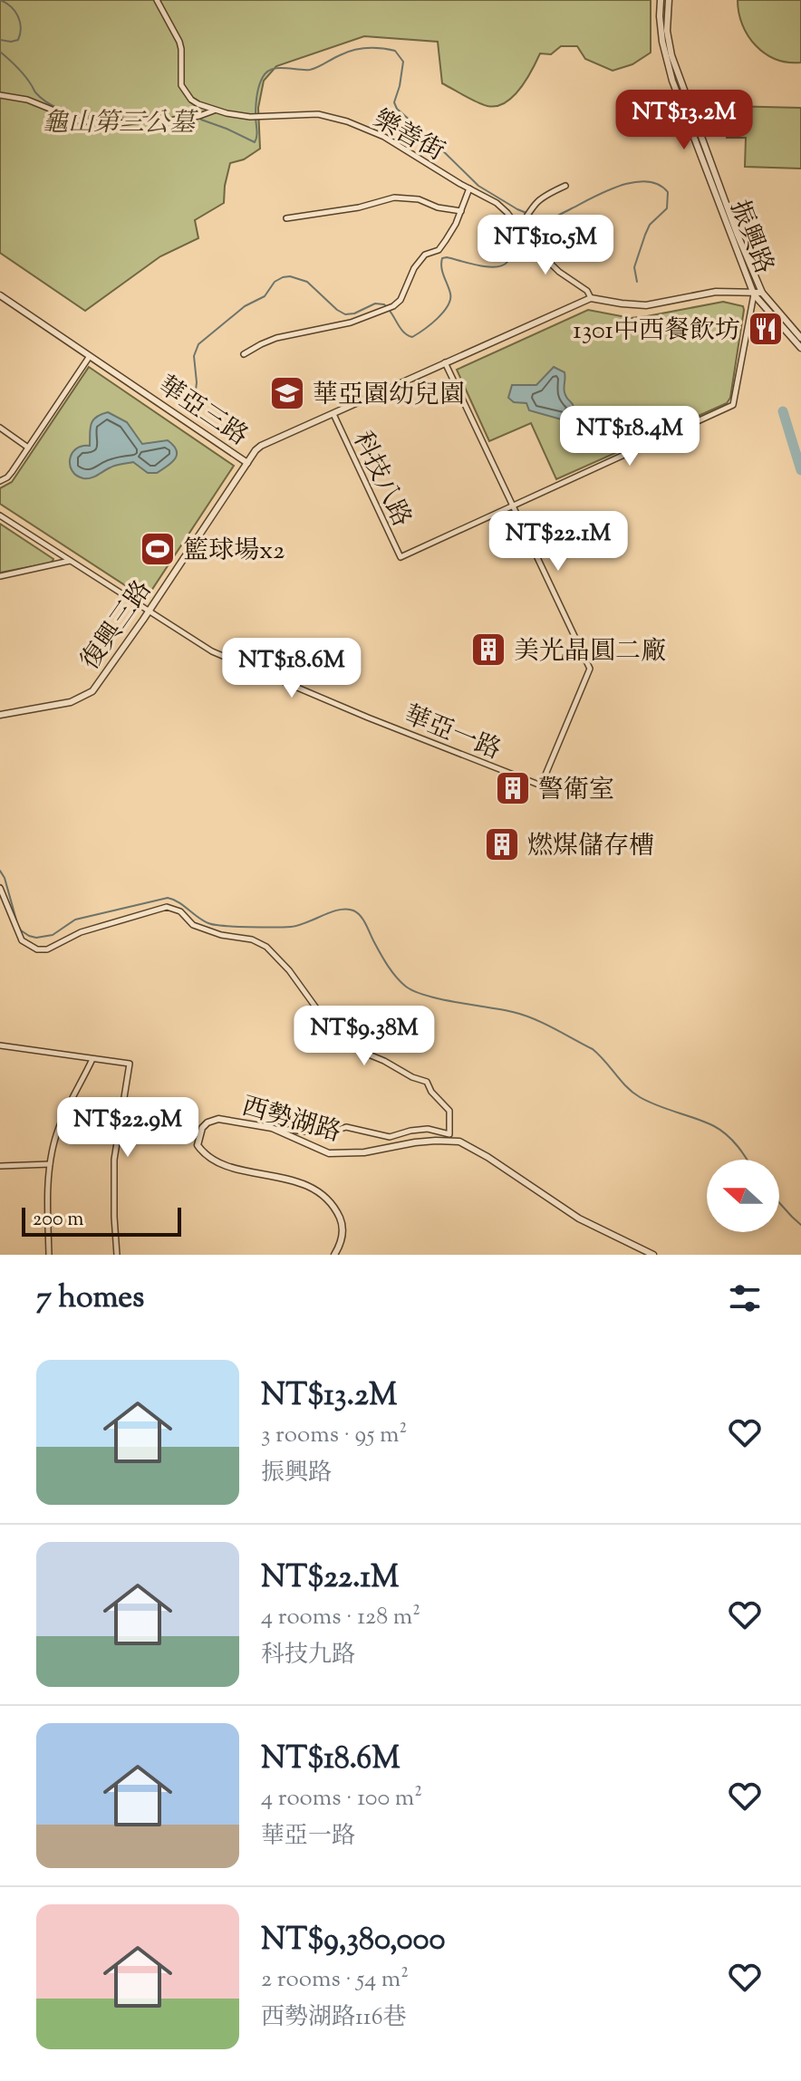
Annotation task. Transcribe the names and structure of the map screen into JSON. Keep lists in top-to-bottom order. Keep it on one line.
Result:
{"streets":{"street":["樂善街","振興路","華亞三路","科技八路","復興三路","華亞一路","西勢湖路"]},"crossings":[["樂善街","華亞三路"],["華亞三路","科技八路"],["華亞三路","復興三路"],["科技八路","華亞一路"],["復興三路","華亞一路"]],"parks":["龜山第三公墓"],"places":{"restaurant":["1301中西餐飲坊"],"school or university":["華亞園幼兒園"],"sports":["籃球場x2"],"building":["美光晶圓二廠","警衛室","燃煤儲存槽"]},"scale_bar":"200 m","north":"left","page":{"price":["NT$13.2M","NT$10.5M","NT$18.4M","NT$22.1M","NT$18.6M","NT$9.38M","NT$22.9M"],"scale":"200 m","heading":"7 homes","list":[{"name":"NT$13.2M","note":"3 rooms · 95 m² · 振興路"},{"name":"NT$22.1M","note":"4 rooms · 128 m² · 科技九路"},{"name":"NT$18.6M","note":"4 rooms · 100 m² · 華亞一路"},{"name":"NT$9,380,000","note":"2 rooms · 54 m² · 西勢湖路116巷"}]}}
